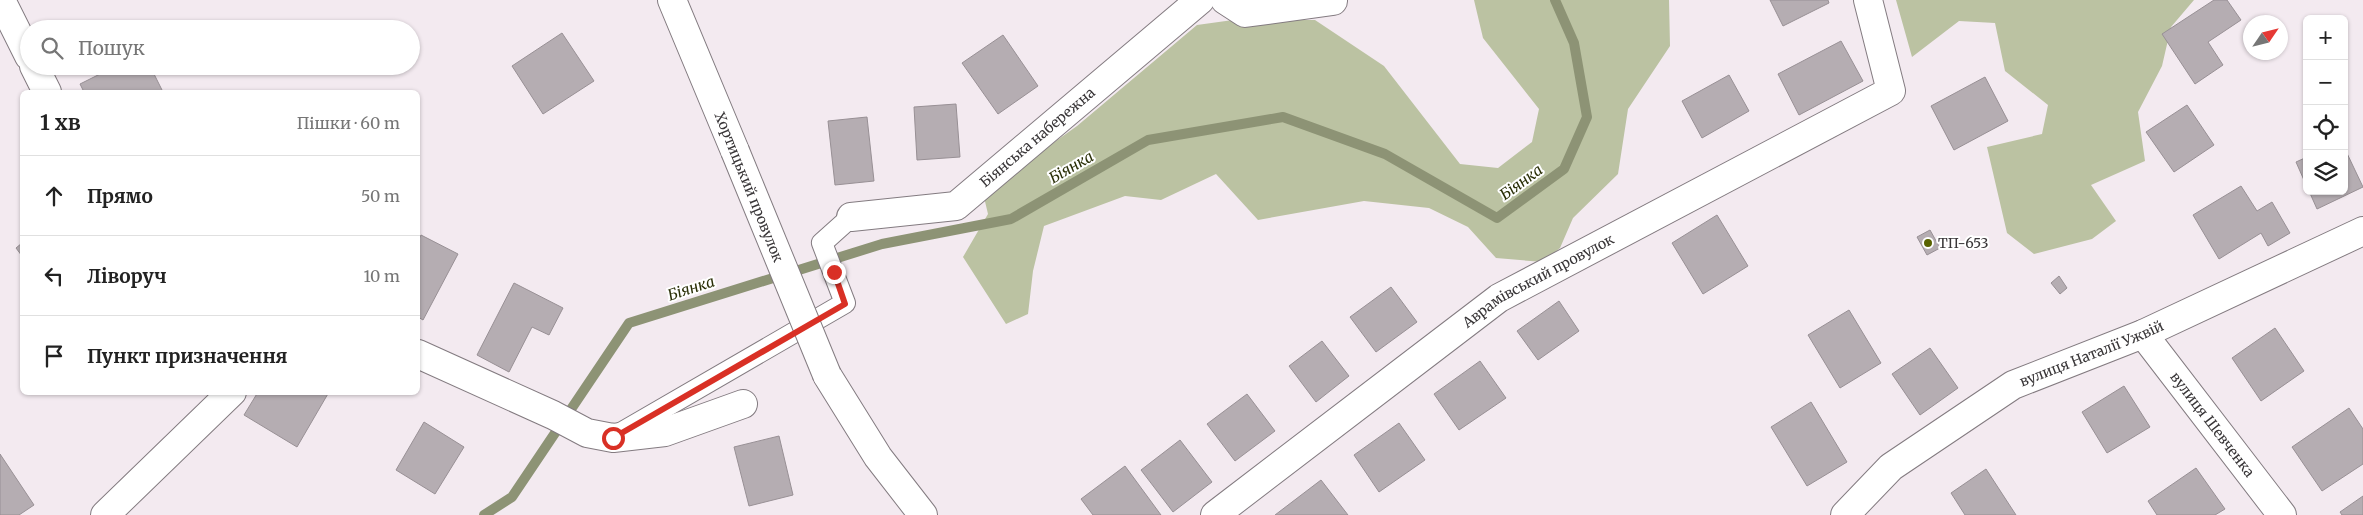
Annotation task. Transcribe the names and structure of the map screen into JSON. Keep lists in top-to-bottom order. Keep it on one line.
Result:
{"streets":{"street":["Біянська набережна","Хортицький провулок","Аврамівський провулок","вулиця Наталії Ужвій","вулиця Шевченка"]},"crossings":[["вулиця Наталії Ужвій","вулиця Шевченка"]],"water":["Біянка"],"places":["ТП-653"],"north":"top right","page":{"map_buttons":["+","−"],"search":"Пошук","heading":["1 хв","Пішки · 60 m"],"list":[["Прямо","50 m"],["Ліворуч","10 m"],"Пункт призначення"]}}
